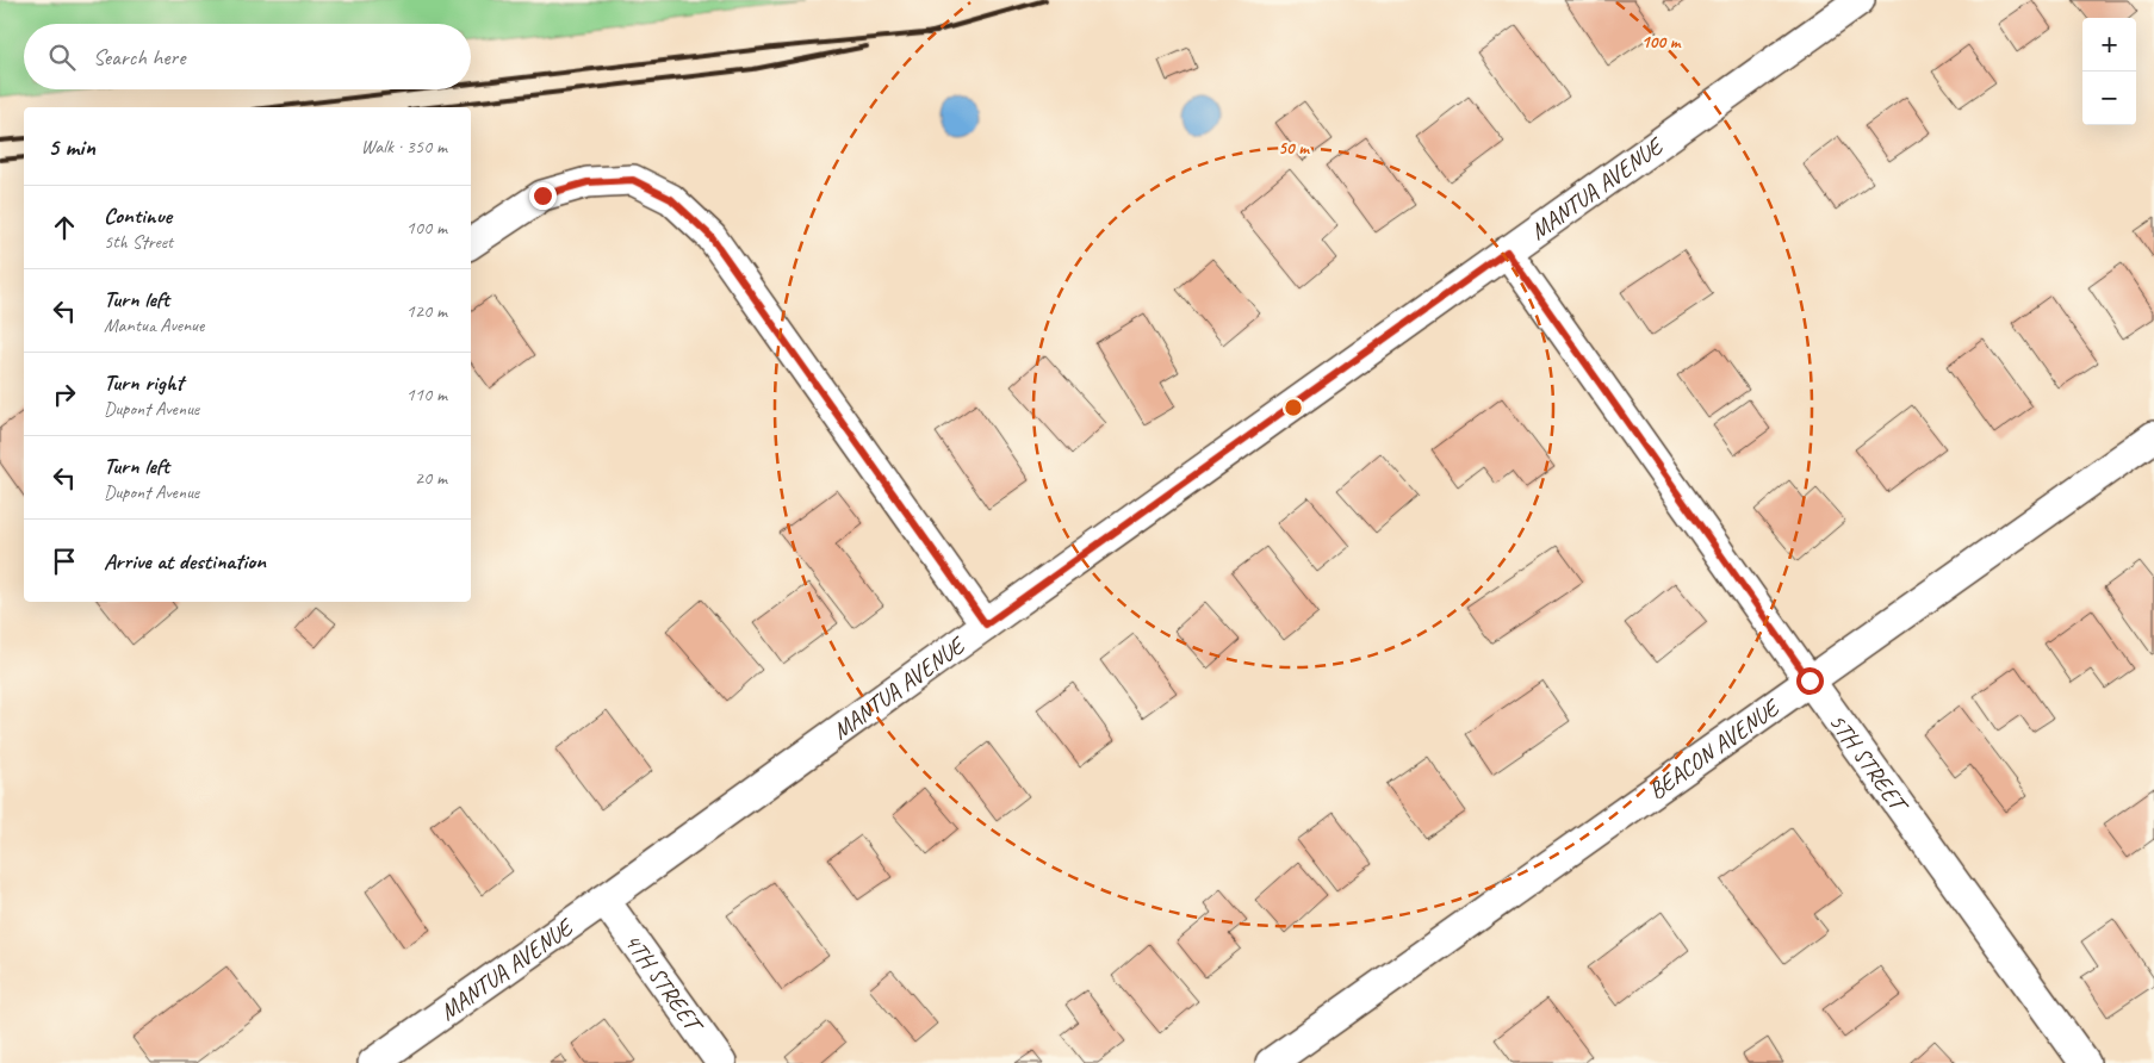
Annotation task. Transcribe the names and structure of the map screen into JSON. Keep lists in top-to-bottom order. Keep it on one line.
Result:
{"streets":{"street":["MANTUA AVENUE","BEACON AVENUE","5TH STREET","4TH STREET"]},"crossings":[["MANTUA AVENUE","5TH STREET"],["MANTUA AVENUE","4TH STREET"],["BEACON AVENUE","5TH STREET"]],"page":{"map_buttons":["+","−"],"search":"Search here","heading":["5 min","Walk · 350 m"],"list":[["Continue","5th Street","100 m"],["Turn left","Mantua Avenue","120 m"],["Turn right","Dupont Avenue","110 m"],["Turn left","Dupont Avenue","20 m"],"Arrive at destination"]},"rings":["100 m","50 m"]}
